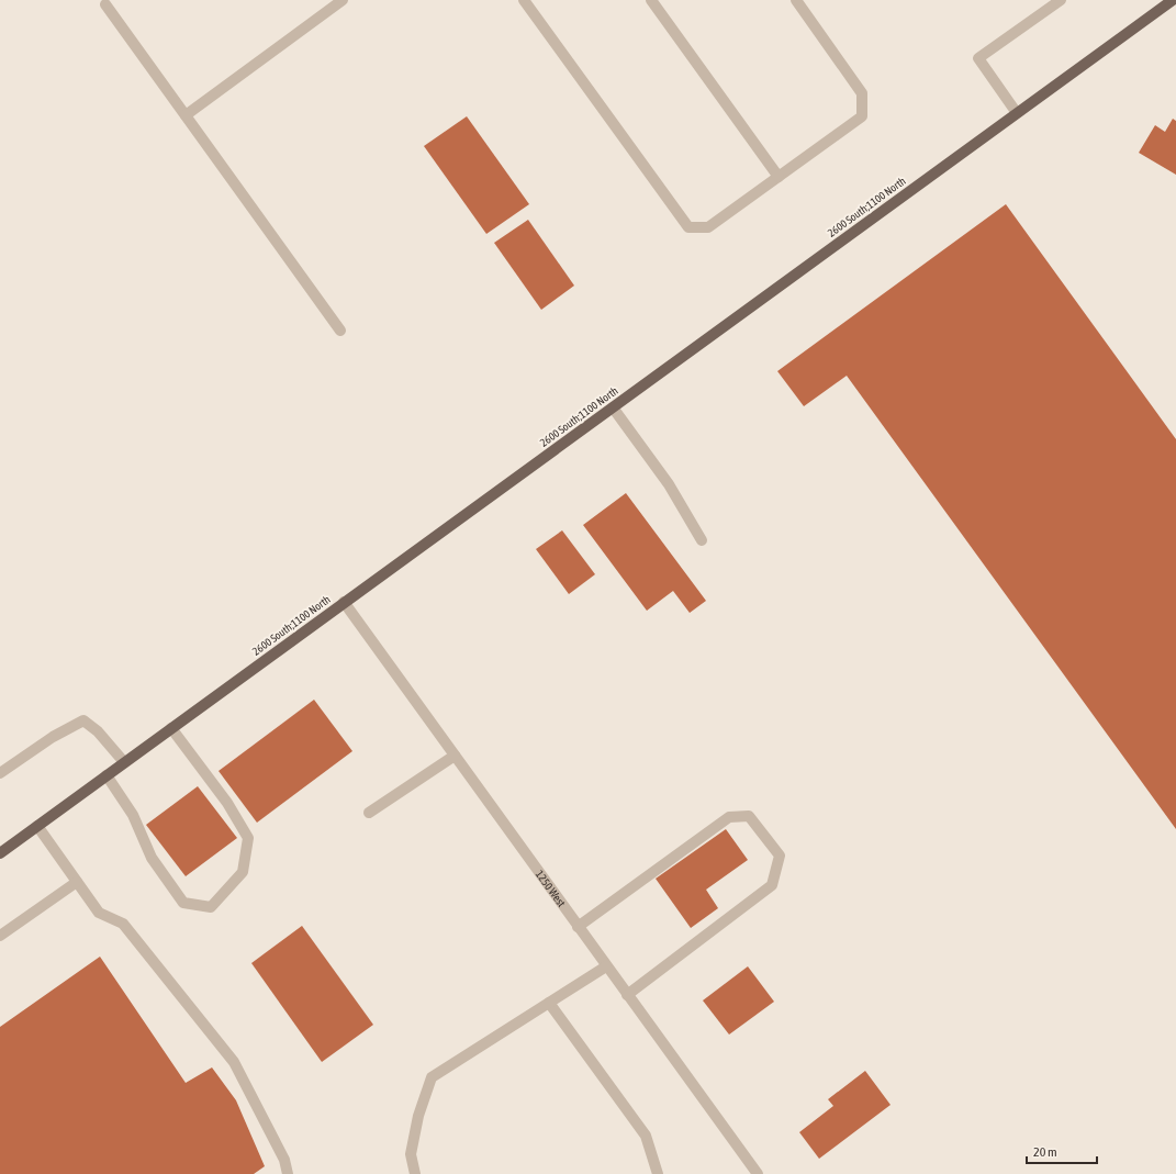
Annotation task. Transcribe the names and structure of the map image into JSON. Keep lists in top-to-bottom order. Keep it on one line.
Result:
{"streets":{"main road":["2600 South;1100 North"],"street":["1250 West"]},"crossings":[["2600 South;1100 North","1250 West"]],"scale_bar":"20 m"}
